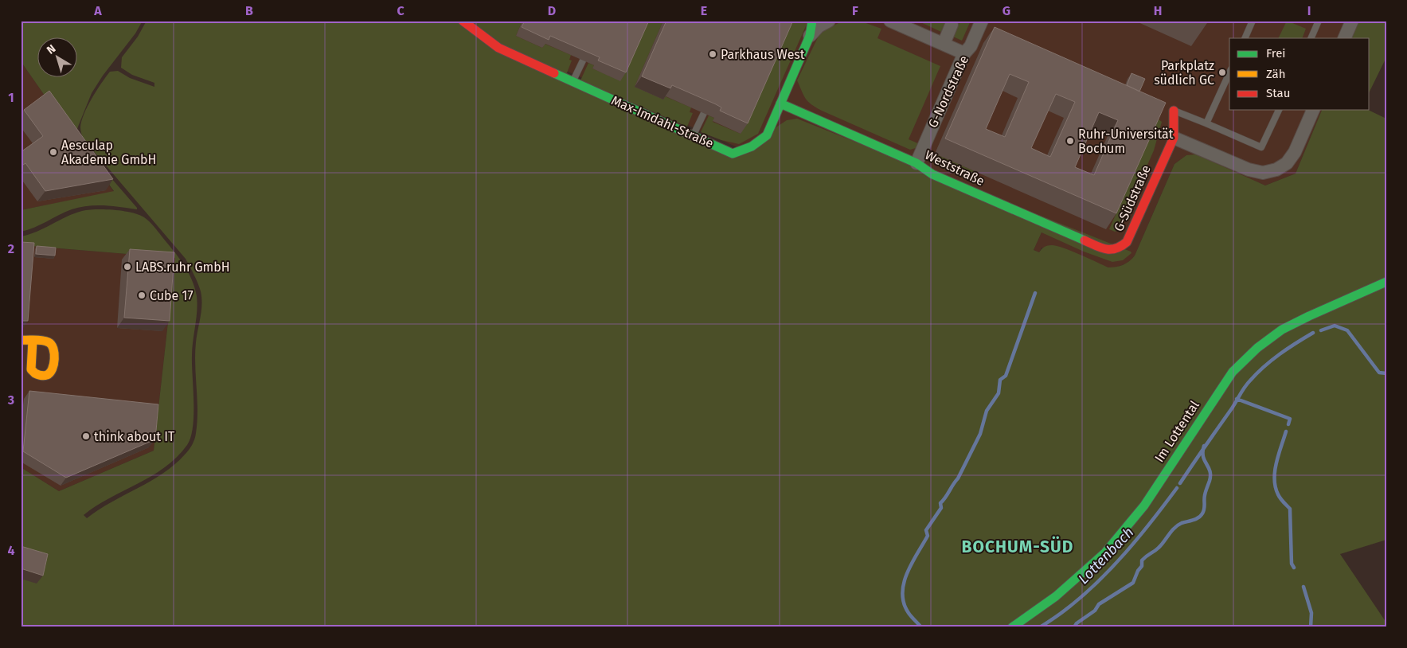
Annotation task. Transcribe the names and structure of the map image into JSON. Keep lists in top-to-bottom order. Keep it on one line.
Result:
{"streets":{"street":["G-Nordstraße","Max-Imdahl-Straße","Weststraße","G-Südstraße","Im Lottental"]},"crossings":[["G-Nordstraße","Weststraße"],["Max-Imdahl-Straße","Weststraße"],["Weststraße","G-Südstraße"]],"districts":["BOCHUM-SÜD"],"water":["Lottenbach"],"places":["Parkhaus West","Parkplatz südlich GC","Ruhr-Universität Bochum","Aesculap Akademie GmbH","LABS.ruhr GmbH","Cube 17","think about IT"],"legend":["Frei","Zäh","Stau"],"north":"top left","grid":{"columns":["A","B","C","D","E","F","G","H","I"],"rows":["1","2","3","4"]}}
